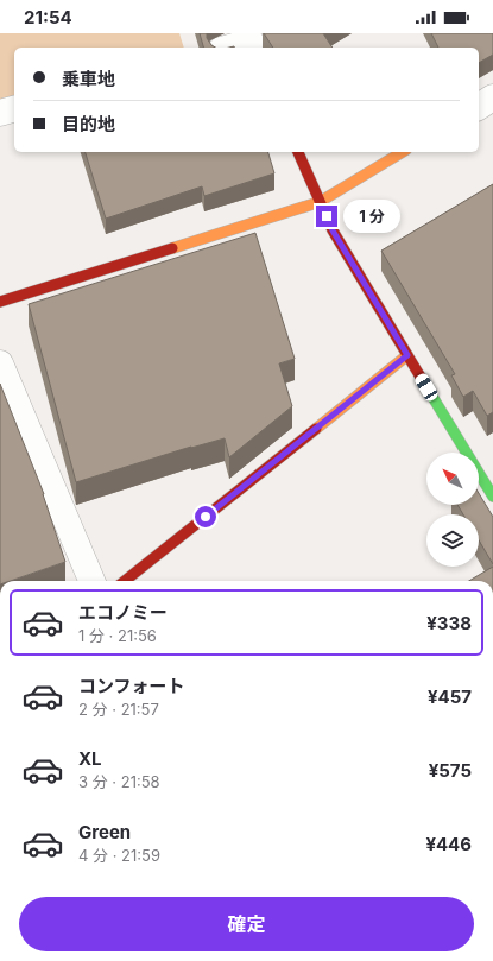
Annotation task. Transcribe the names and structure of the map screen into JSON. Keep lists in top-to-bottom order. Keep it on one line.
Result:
{"north":"top left","page":{"status":"21:54","banner":["乗車地","目的地"],"bubble":"1 分","list":[{"name":"エコノミー","note":"1 分 · 21:56","value":"¥338"},{"name":"コンフォート","note":"2 分 · 21:57","value":"¥457"},{"name":"XL","note":"3 分 · 21:58","value":"¥575"},{"name":"Green","note":"4 分 · 21:59","value":"¥446"}],"buttons":"確定"}}
